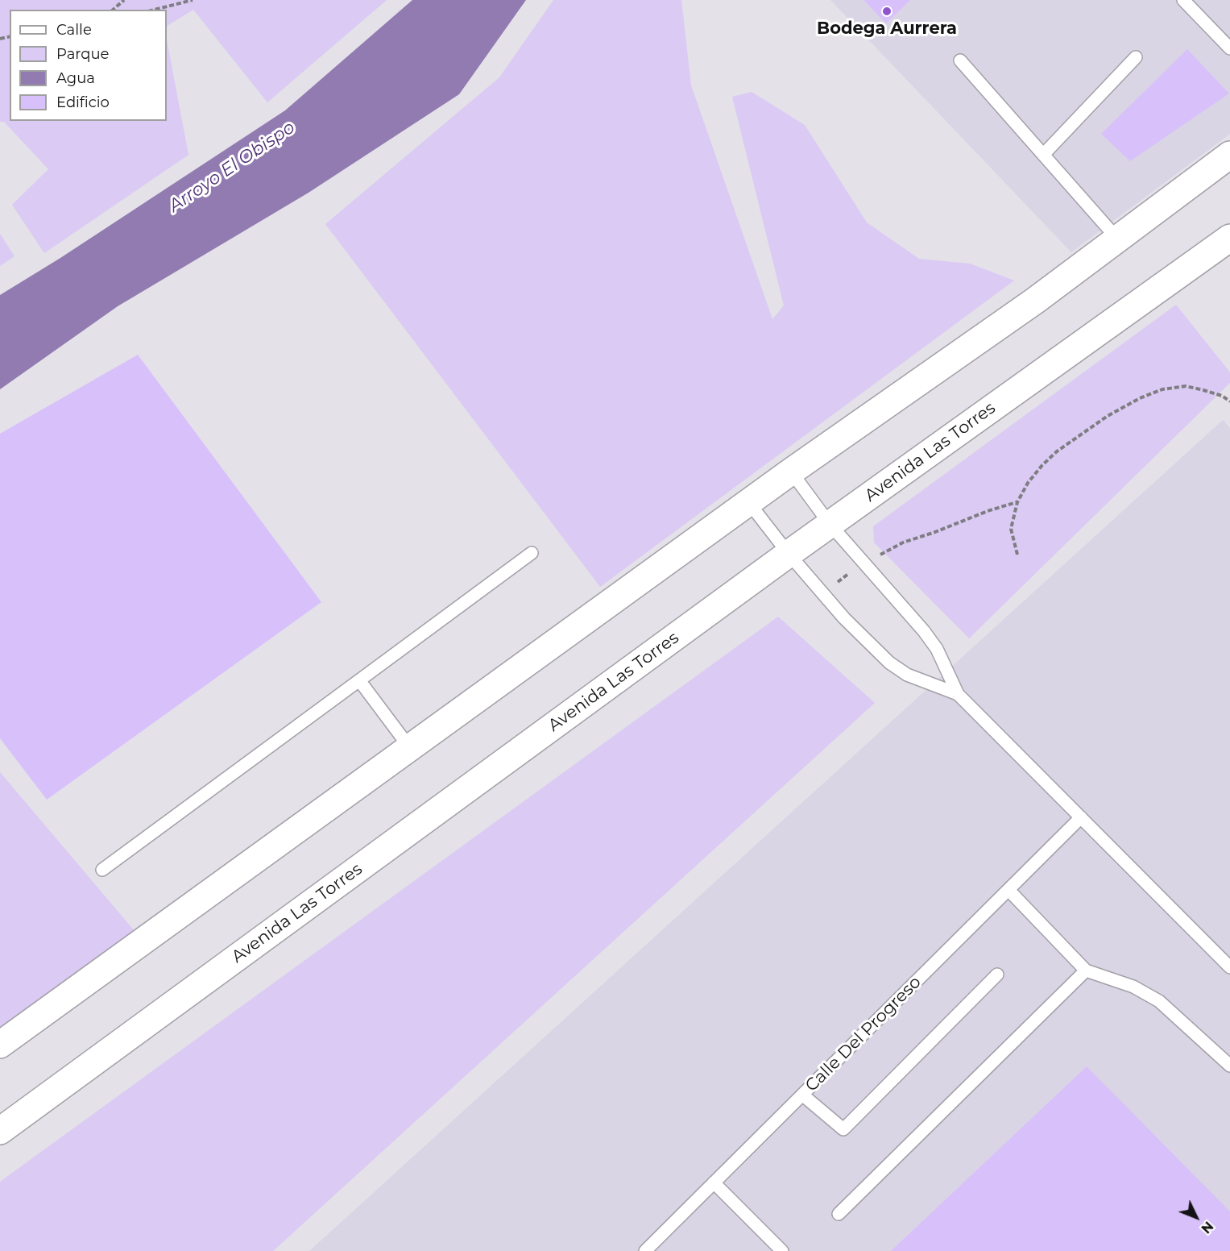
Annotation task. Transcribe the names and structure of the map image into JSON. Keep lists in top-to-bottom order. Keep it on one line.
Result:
{"streets":{"street":["Avenida Las Torres"],"lane":["Calle Del Progreso"]},"water":["Arroyo El Obispo"],"places":["Bodega Aurrera"],"legend":["Calle","Parque","Agua","Edificio"],"north":"bottom right"}
